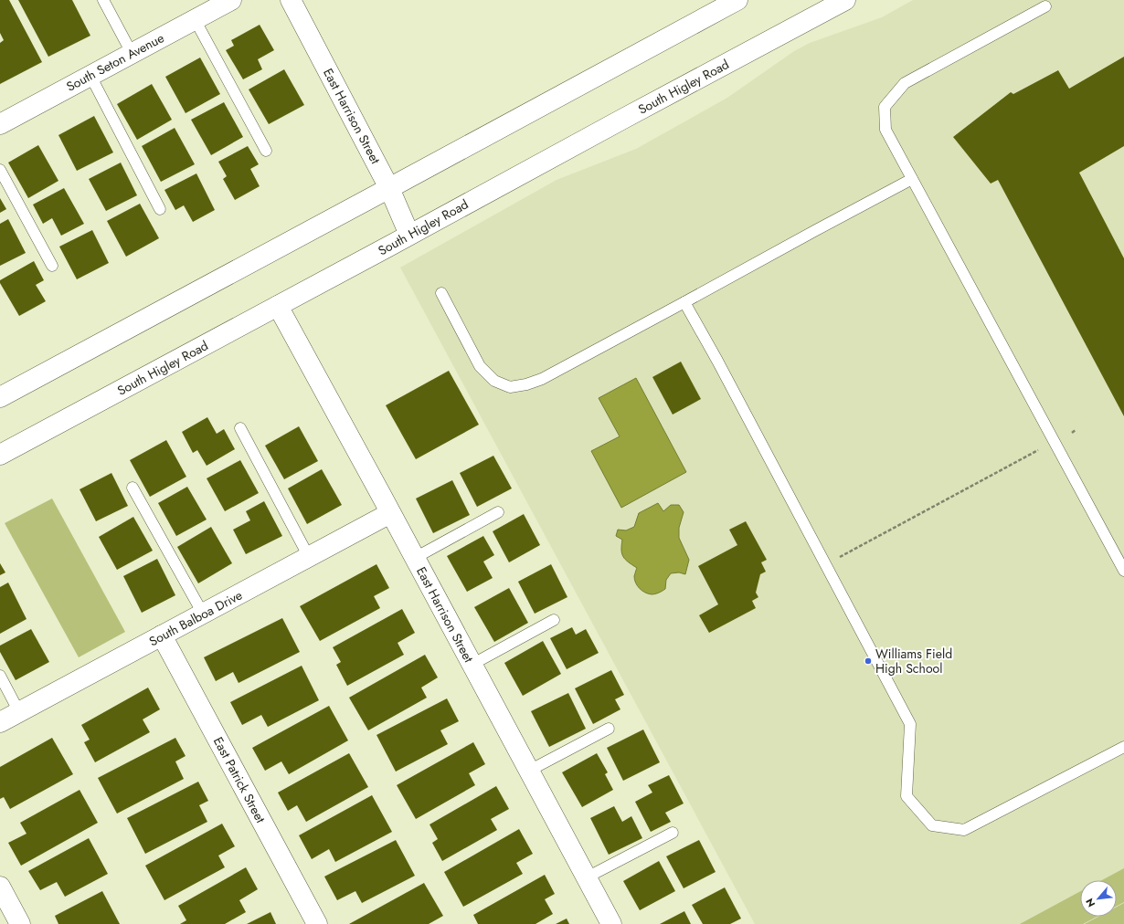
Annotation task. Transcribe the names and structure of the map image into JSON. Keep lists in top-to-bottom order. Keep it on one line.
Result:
{"streets":{"street":["South Seton Avenue","South Higley Road","East Harrison Street","South Balboa Drive","East Patrick Street"]},"crossings":[["South Higley Road","East Harrison Street"],["East Harrison Street","South Balboa Drive"],["South Balboa Drive","East Patrick Street"]],"places":["Williams Field High School"],"north":"bottom left"}
